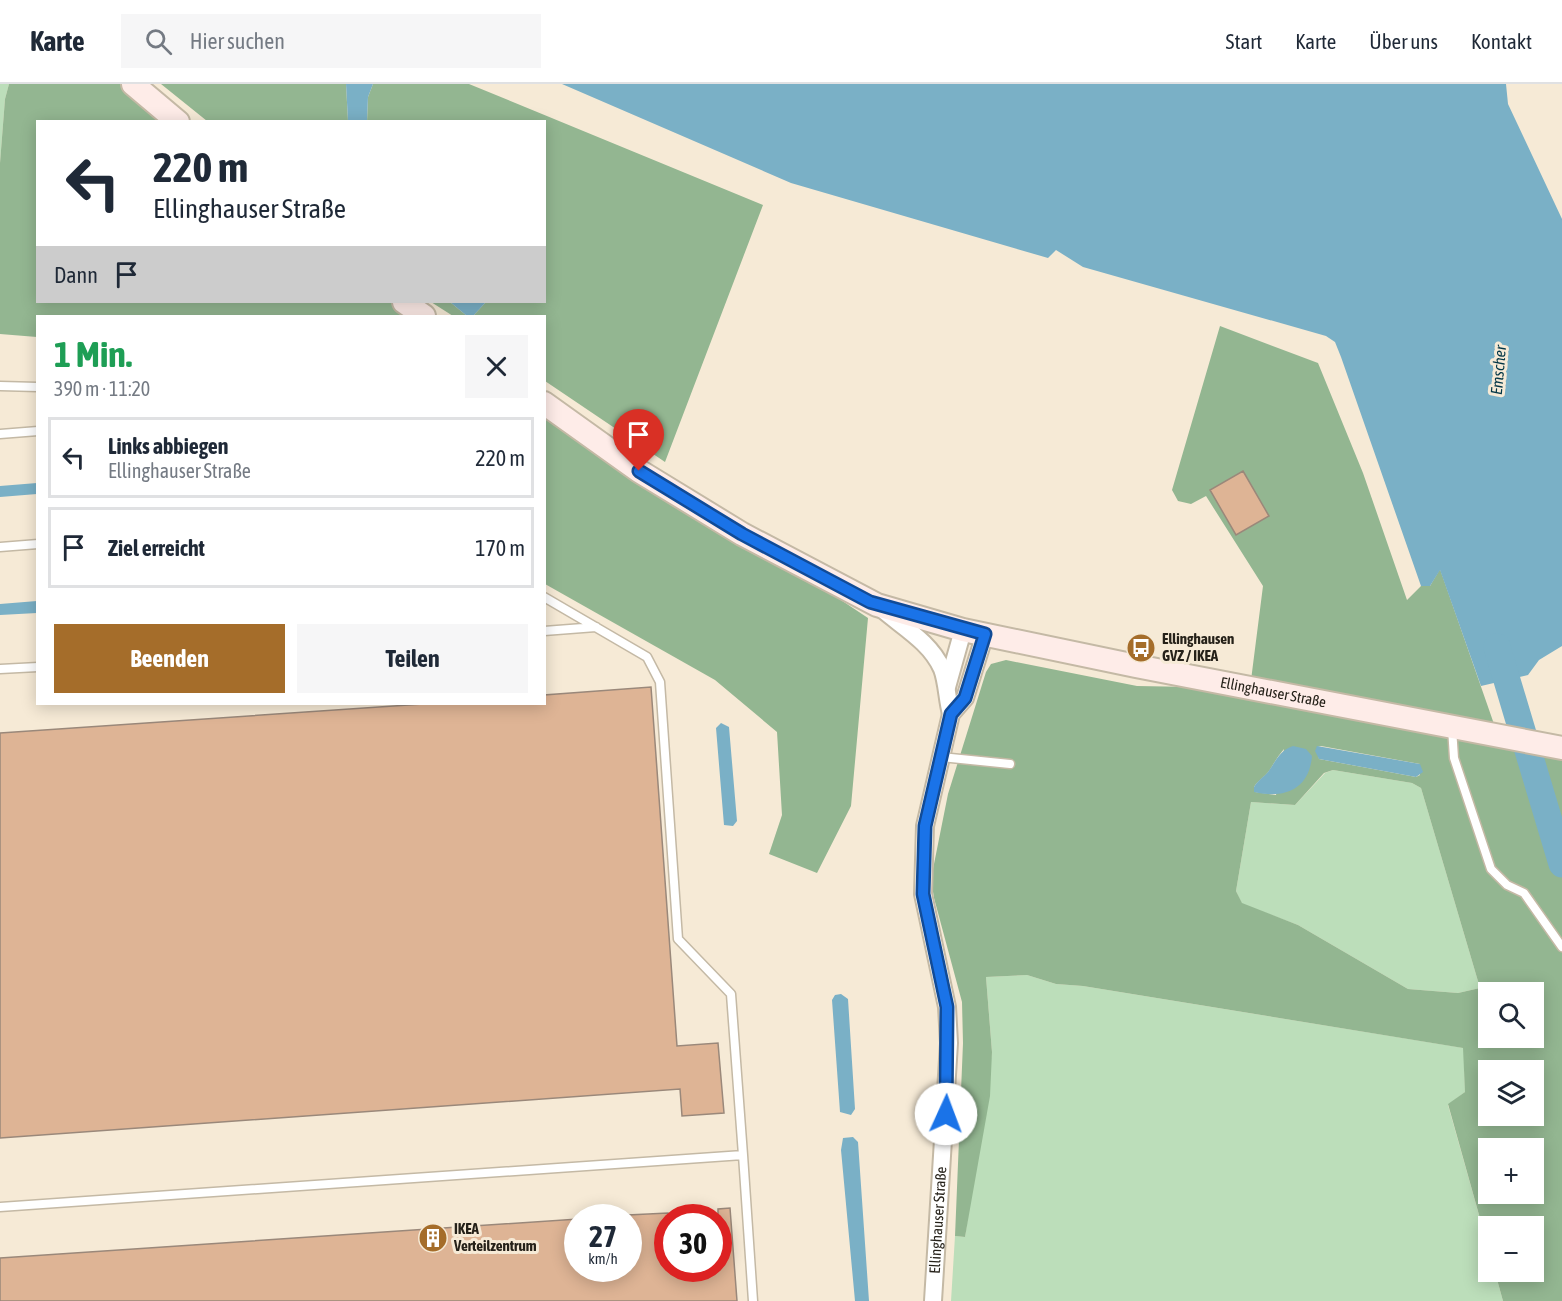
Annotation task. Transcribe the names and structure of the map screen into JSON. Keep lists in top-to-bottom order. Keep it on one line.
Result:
{"streets":{"main road":["Ellinghauser Straße"]},"water":["Emscher"],"places":{"bus stop":["Ellinghausen GVZ / IKEA"],"building":["IKEA Verteilzentrum"]},"page":{"header":"Karte","search":"Hier suchen","nav":["Start","Karte","Über uns","Kontakt"],"turn":["220 m","Ellinghauser Straße"],"then":"Dann","heading":["1 Min.","390 m · 11:20"],"list":[{"name":"Links abbiegen","note":"Ellinghauser Straße","value":"220 m"},{"name":"Ziel erreicht","value":"170 m"}],"buttons":["Beenden","Teilen"],"map_buttons":["+","−"],"speed":"27 km/h","limit":"30"}}
